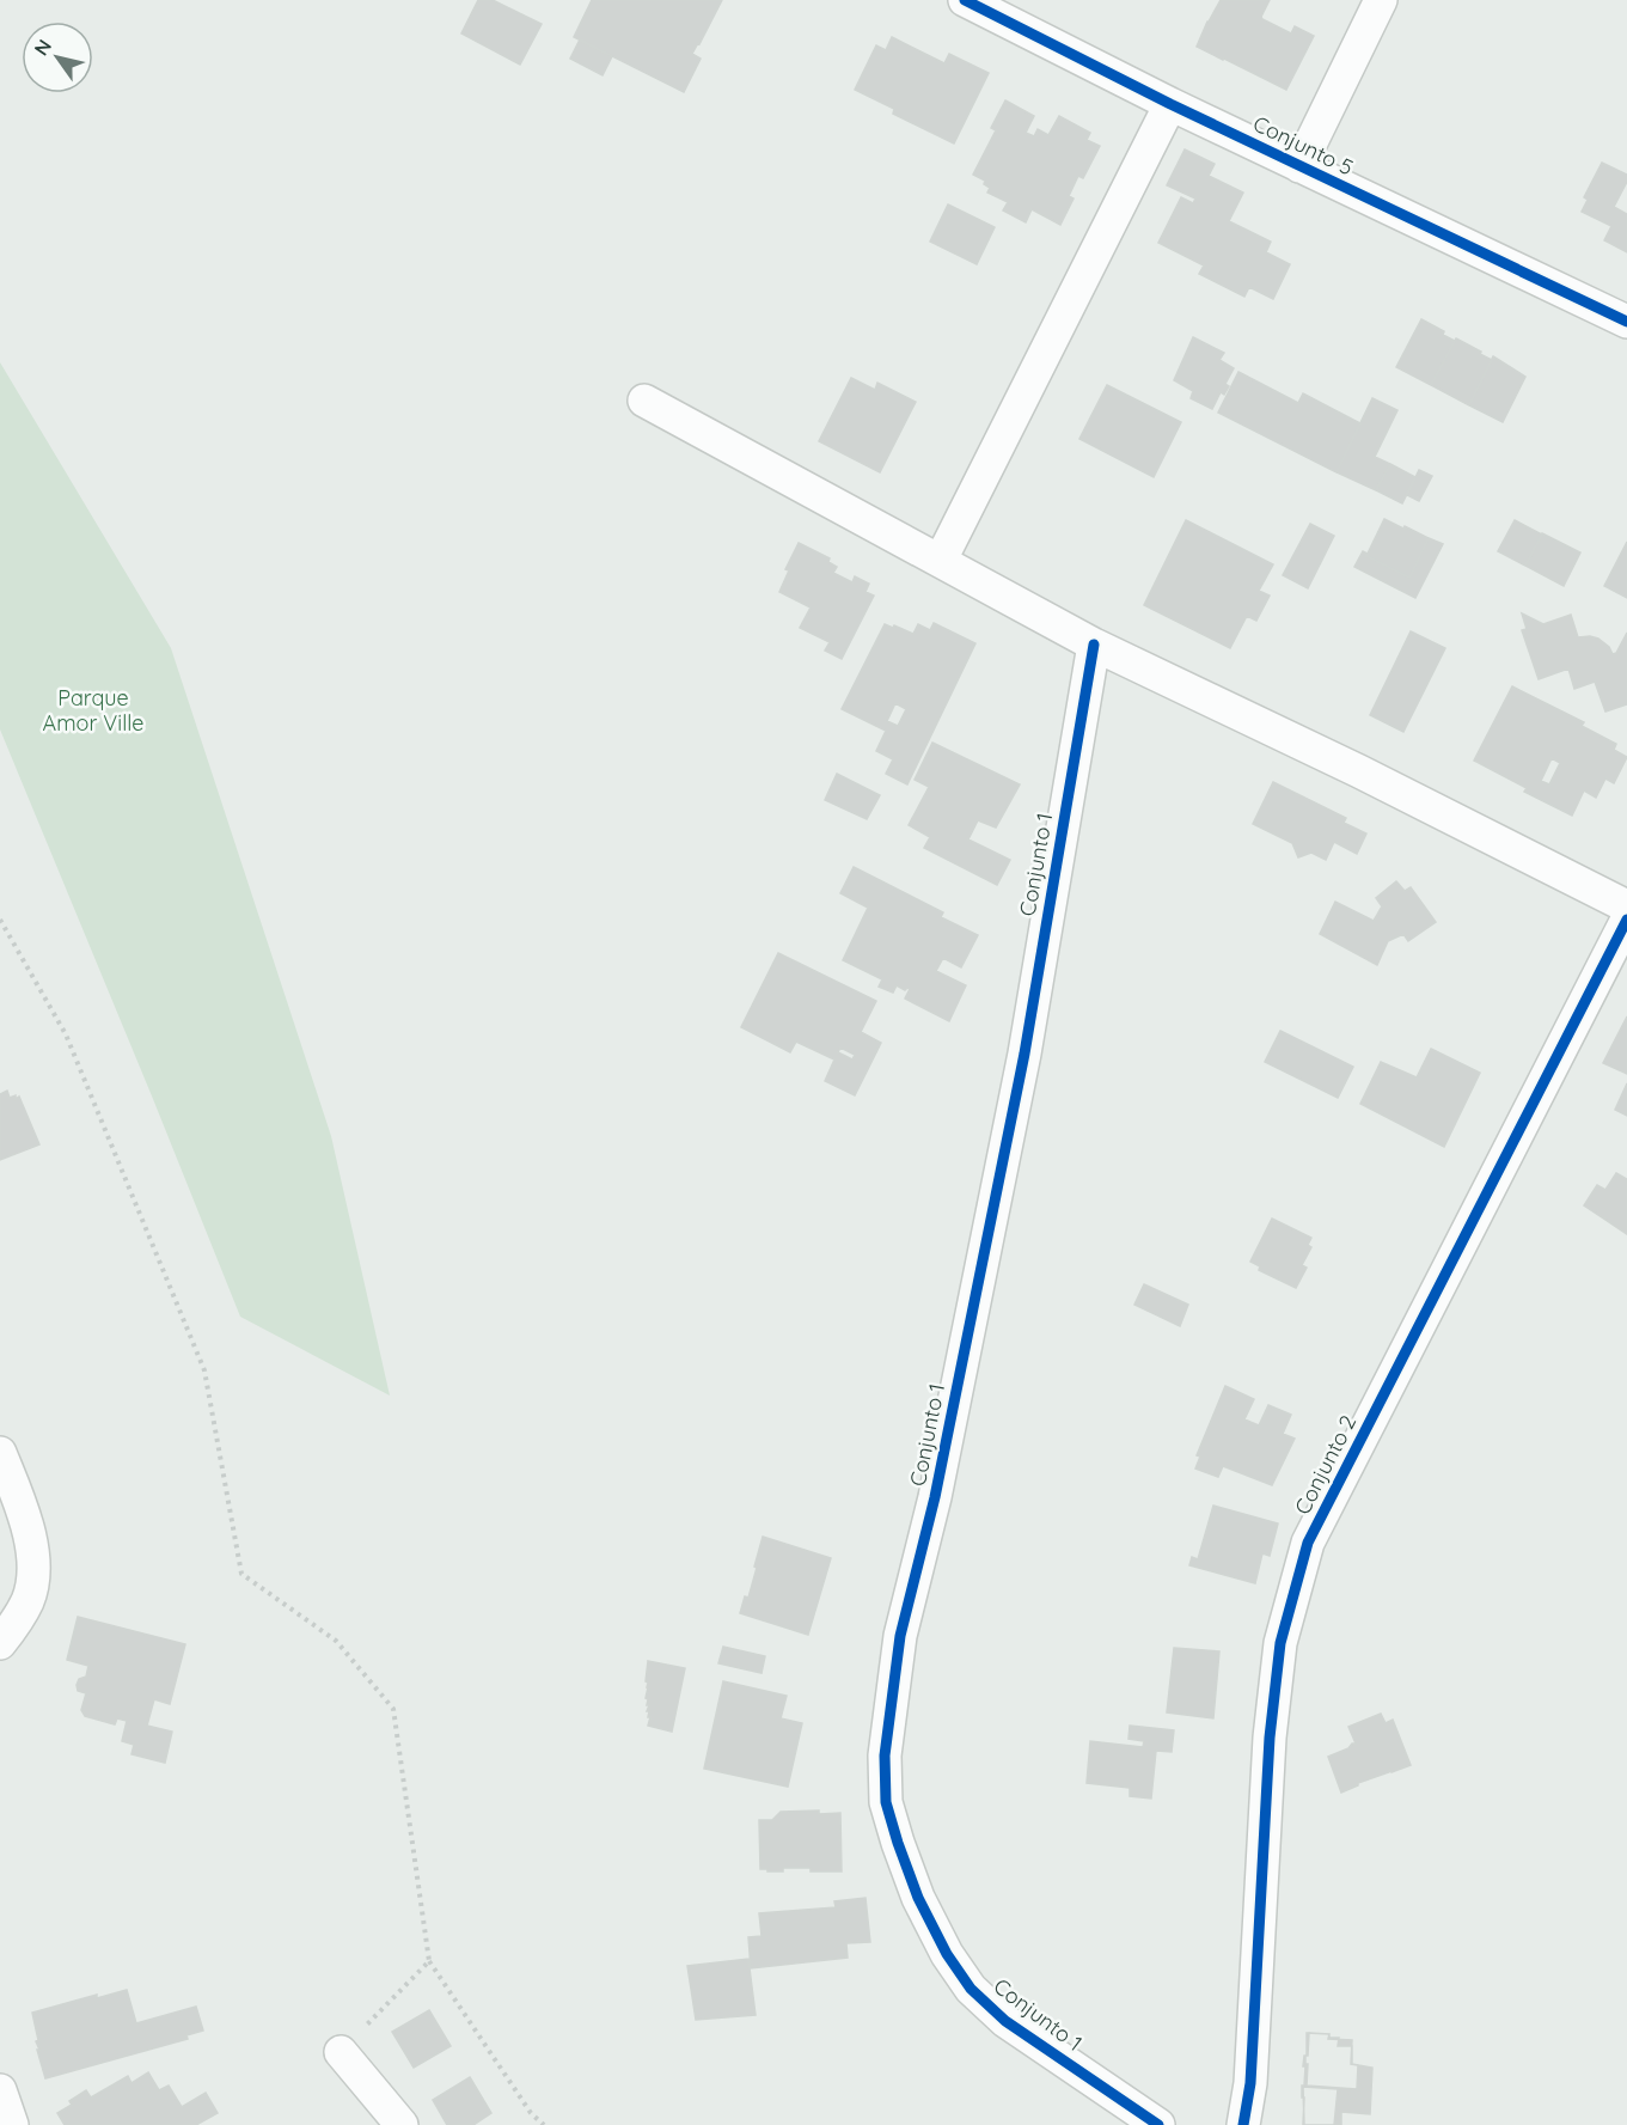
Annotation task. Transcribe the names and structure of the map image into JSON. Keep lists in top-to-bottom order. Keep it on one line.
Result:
{"streets":{"street":["Conjunto 5","Conjunto 1","Conjunto 2"]},"parks":["Parque Amor Ville"],"north":"top left"}
